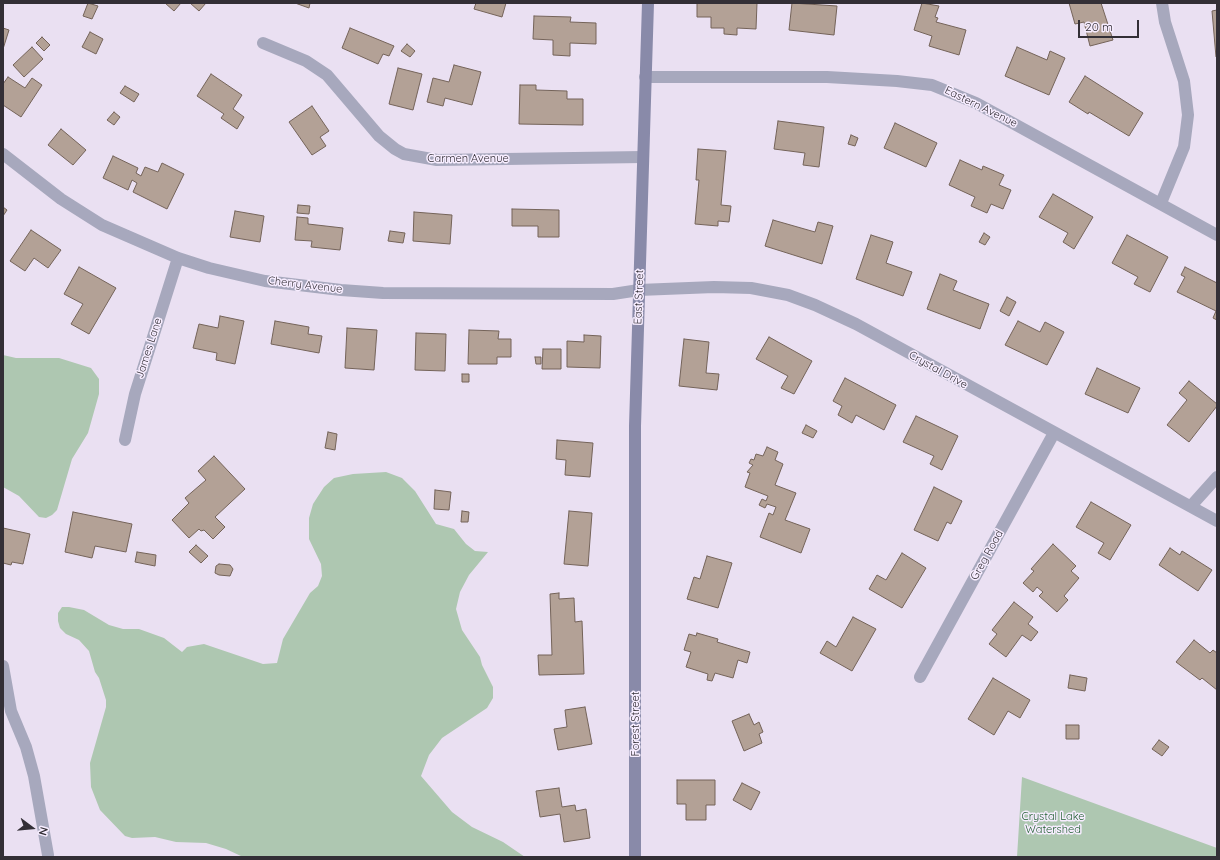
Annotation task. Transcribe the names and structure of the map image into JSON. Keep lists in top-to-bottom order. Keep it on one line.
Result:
{"streets":{"main road":["East Street","Forest Street"],"street":["Eastern Avenue","Carmen Avenue","Cherry Avenue","James Lane","Crystal Drive","Greg Road"]},"crossings":[["Eastern Avenue","East Street"],["Carmen Avenue","East Street"],["Cherry Avenue","East Street"],["Cherry Avenue","James Lane"],["Cherry Avenue","Crystal Drive"],["East Street","Crystal Drive"],["East Street","Forest Street"],["Crystal Drive","Greg Road"]],"parks":["Crystal Lake Watershed"],"scale_bar":"20 m","north":"right"}
